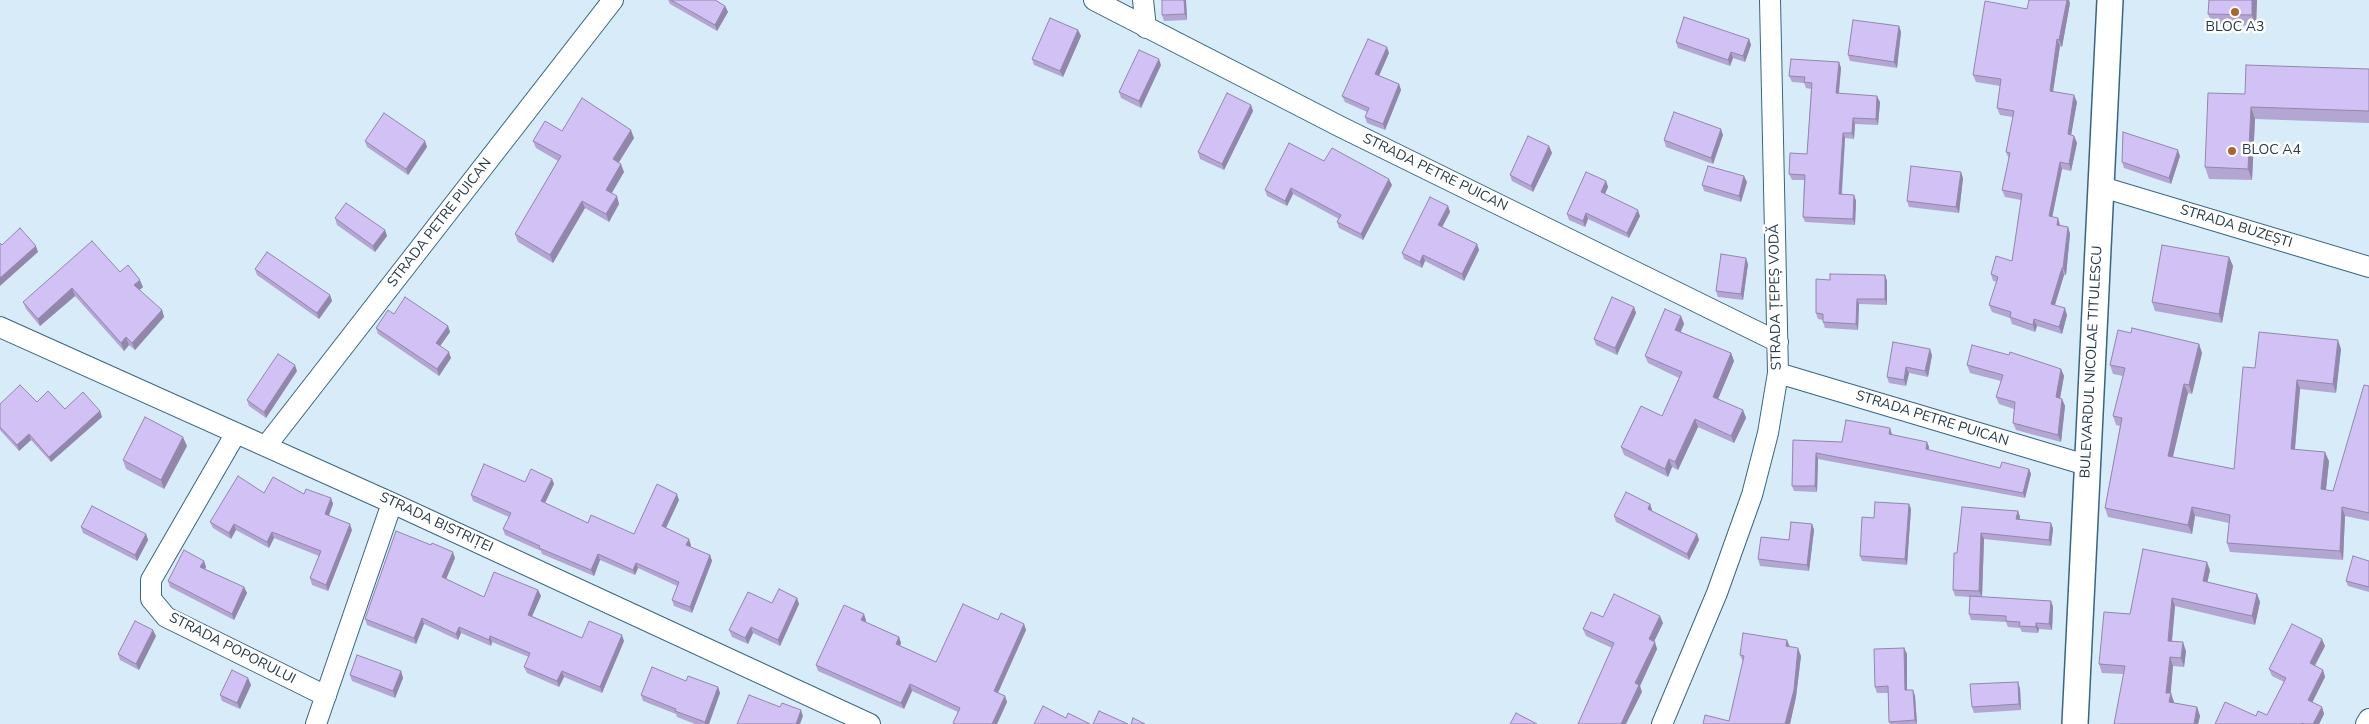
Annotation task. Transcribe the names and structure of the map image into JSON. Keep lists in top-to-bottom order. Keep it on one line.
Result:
{"streets":{"street":["STRADA PETRE PUICAN","STRADA BUZEȘTI","STRADA ȚEPEȘ VODĂ","BULEVARDUL NICOLAE TITULESCU","STRADA BISTRIȚEI","STRADA POPORULUI"]},"crossings":[["STRADA PETRE PUICAN","STRADA ȚEPEȘ VODĂ"],["STRADA PETRE PUICAN","BULEVARDUL NICOLAE TITULESCU"],["STRADA PETRE PUICAN","STRADA BISTRIȚEI"],["STRADA BUZEȘTI","BULEVARDUL NICOLAE TITULESCU"],["STRADA BISTRIȚEI","STRADA POPORULUI"]],"places":["BLOC A3","BLOC A4"]}
